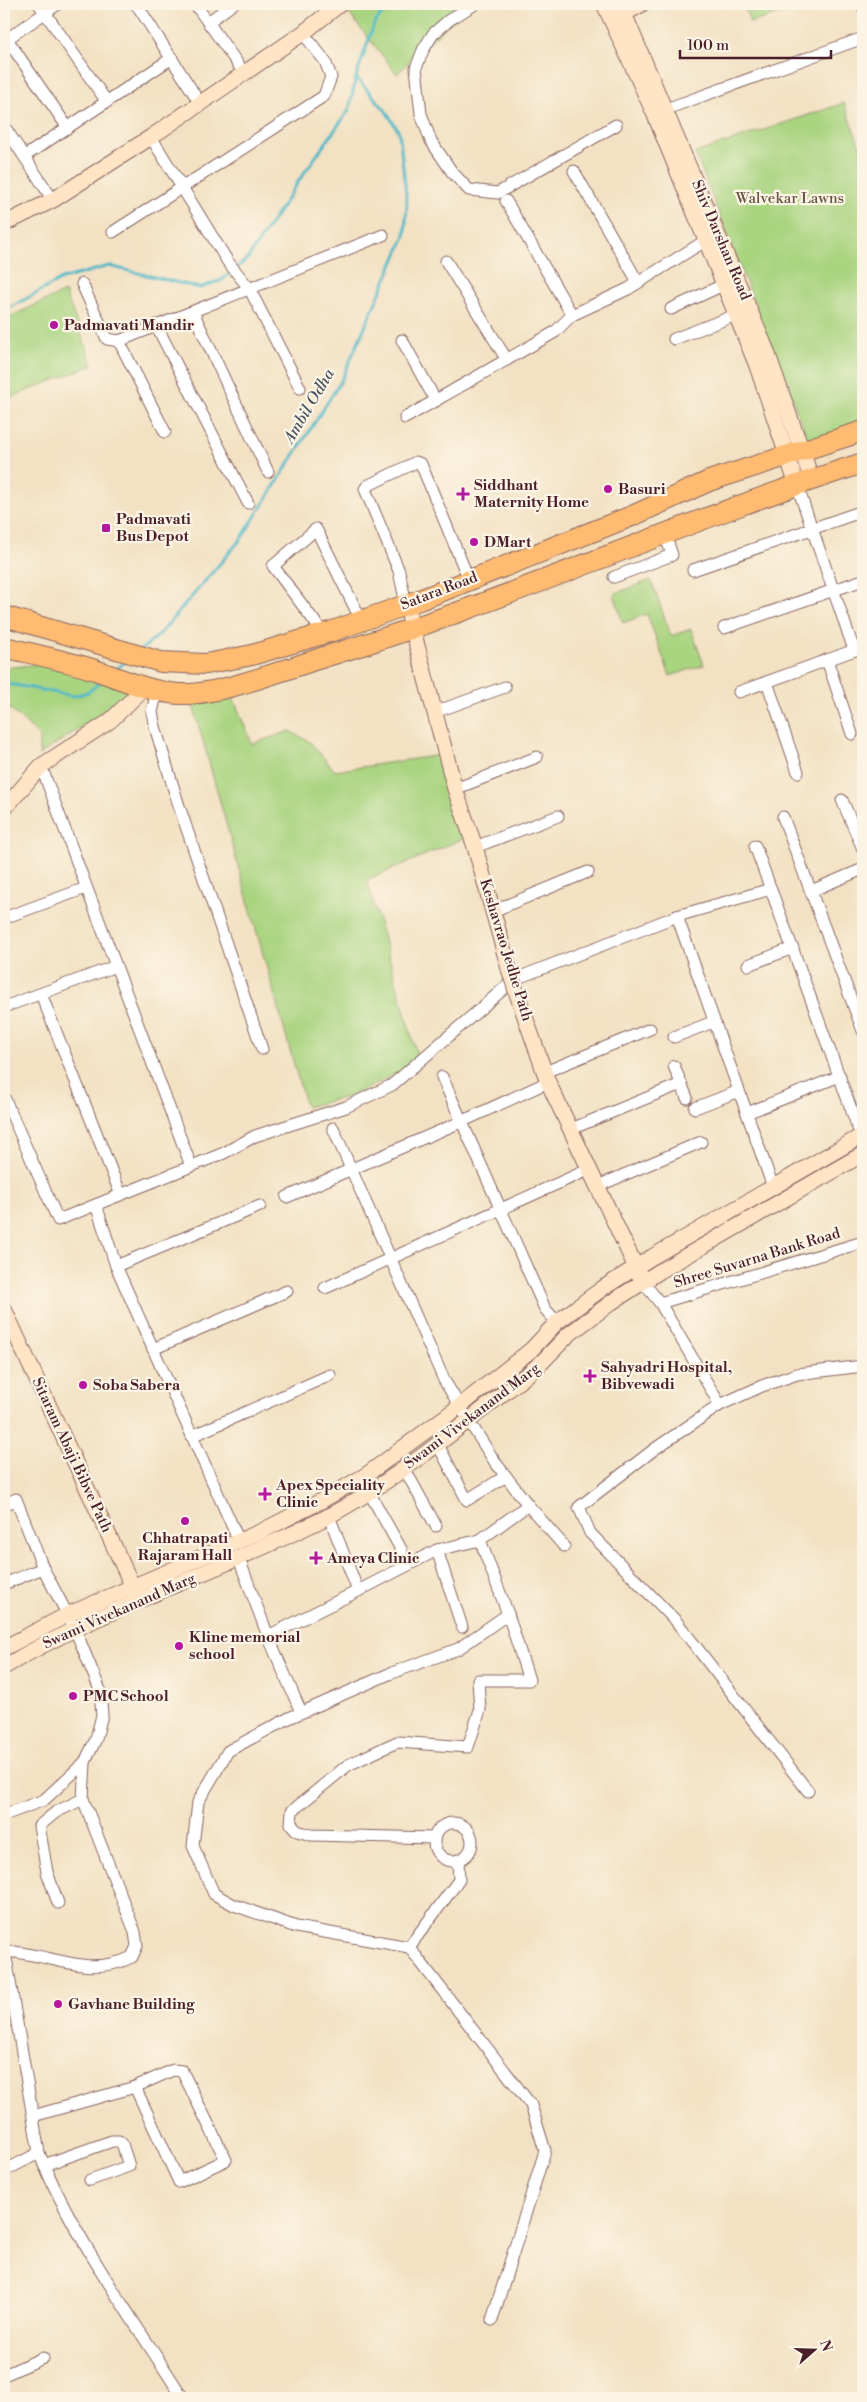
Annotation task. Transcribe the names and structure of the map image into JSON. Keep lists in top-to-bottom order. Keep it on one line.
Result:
{"streets":{"highway":["Satara Road"],"street":["Shiv Darshan Road","Keshavrao Jedhe Path","Shree Suvarna Bank Road","Swami Vivekanand Marg","Sitaram Abaji Bibve Path"]},"crossings":[["Shiv Darshan Road","Satara Road"],["Satara Road","Keshavrao Jedhe Path"],["Keshavrao Jedhe Path","Swami Vivekanand Marg"],["Swami Vivekanand Marg","Sitaram Abaji Bibve Path"]],"water":["Ambil Odha"],"parks":["Walvekar Lawns"],"places":{"other":["Padmavati Mandir","Basuri","DMart","Soba Sabera","Chhatrapati Rajaram Hall","Kline memorial school","PMC School","Gavhane Building"],"health":["Siddhant Maternity Home","Sahyadri Hospital, Bibvewadi","Apex Speciality Clinic","Ameya Clinic"],"transit":["Padmavati Bus Depot"]},"scale_bar":"100 m","north":"right"}
